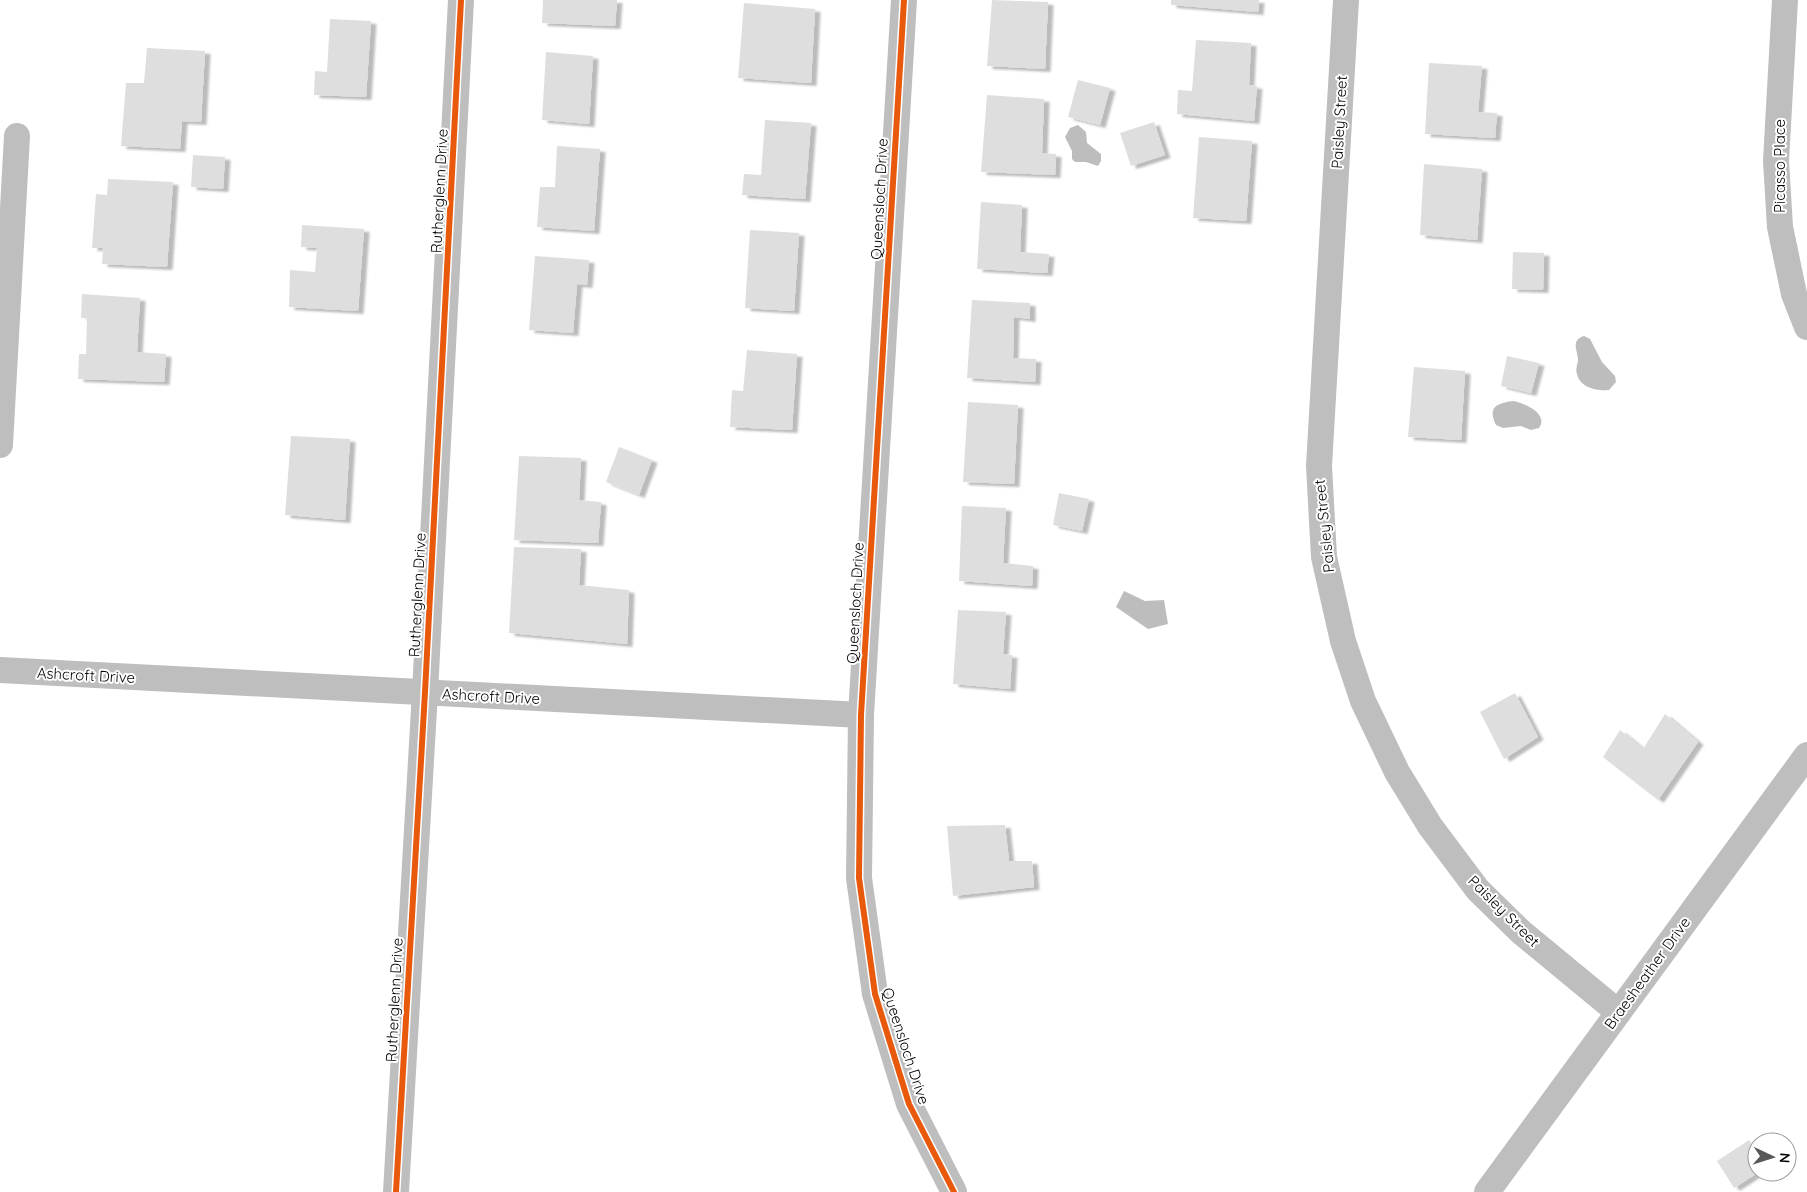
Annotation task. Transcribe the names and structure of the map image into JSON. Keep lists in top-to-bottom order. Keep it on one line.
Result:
{"streets":{"street":["Paisley Street","Picasso Place","Rutherglenn Drive","Queensloch Drive","Ashcroft Drive","Braesheather Drive"]},"crossings":[["Paisley Street","Braesheather Drive"],["Rutherglenn Drive","Ashcroft Drive"],["Queensloch Drive","Ashcroft Drive"]],"north":"right"}
